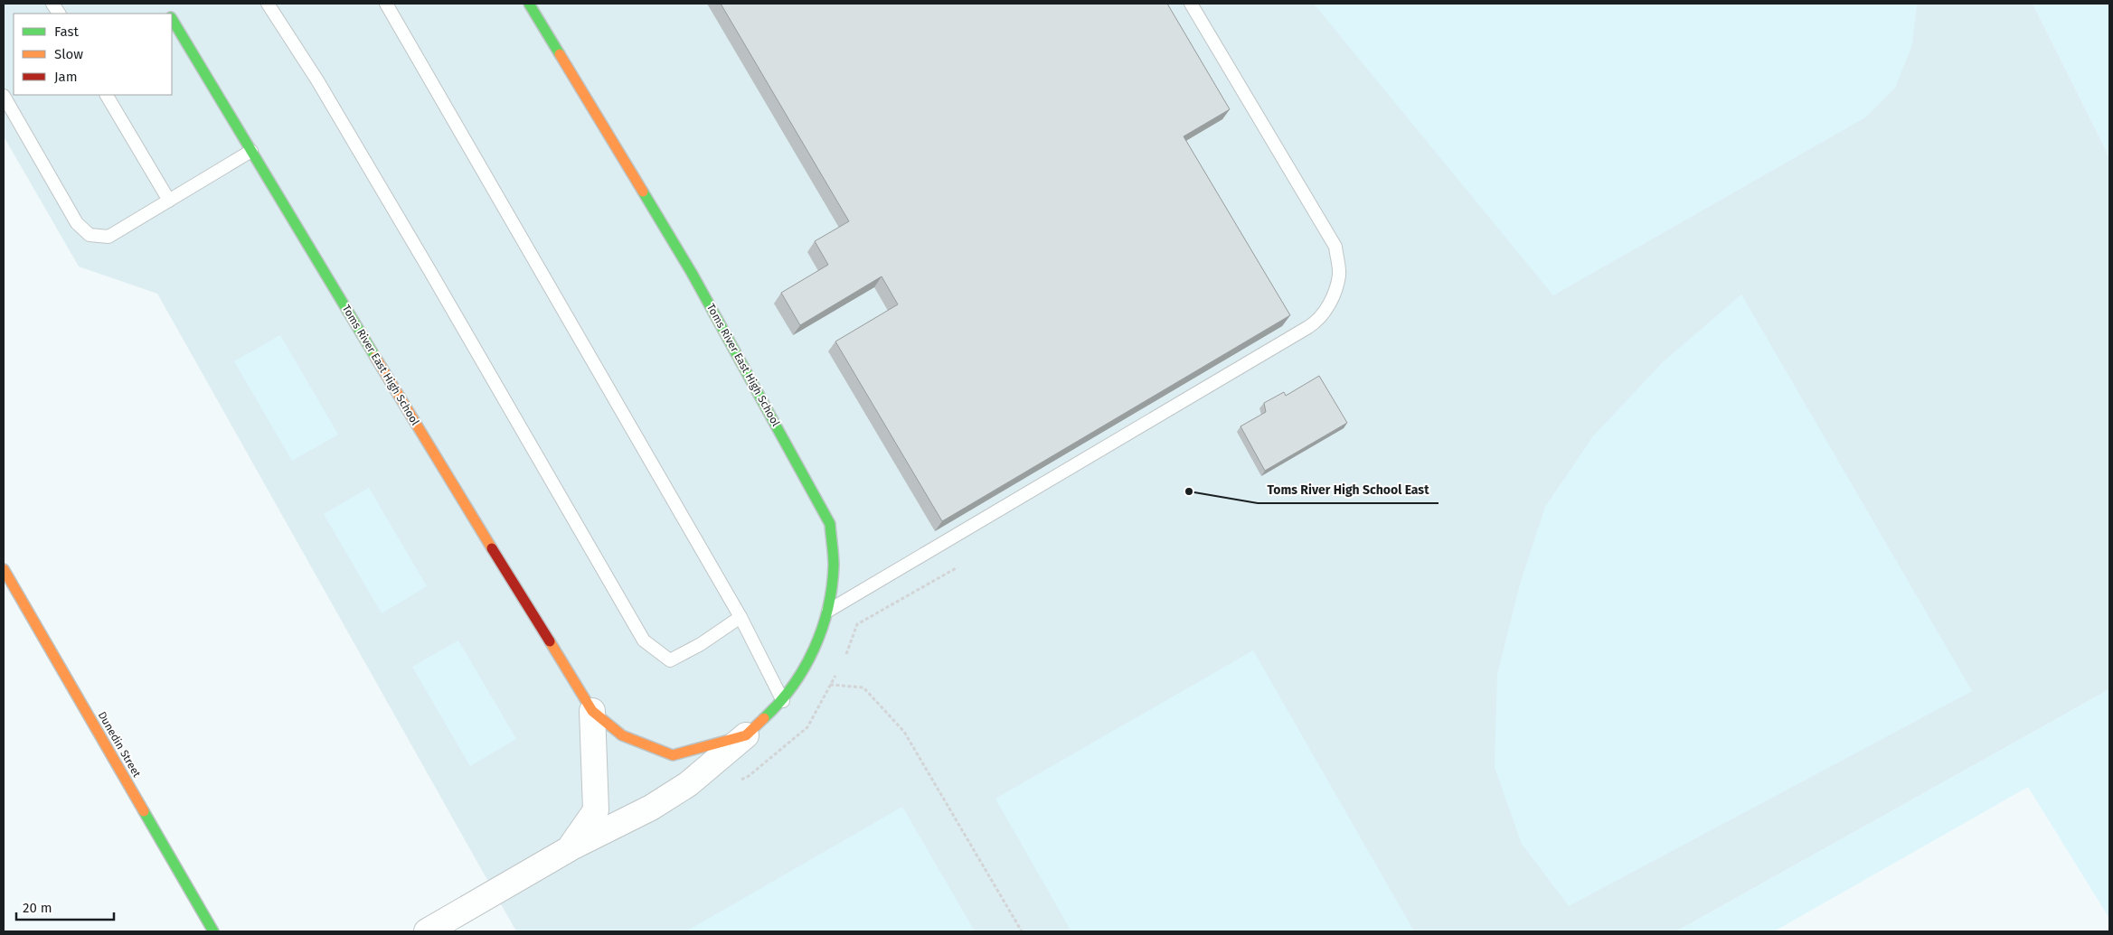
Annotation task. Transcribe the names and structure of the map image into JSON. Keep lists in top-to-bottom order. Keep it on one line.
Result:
{"streets":{"street":["Toms River East High School","Dunedin Street"]},"places":["Toms River High School East"],"legend":["Fast","Slow","Jam"],"scale_bar":"20 m"}
